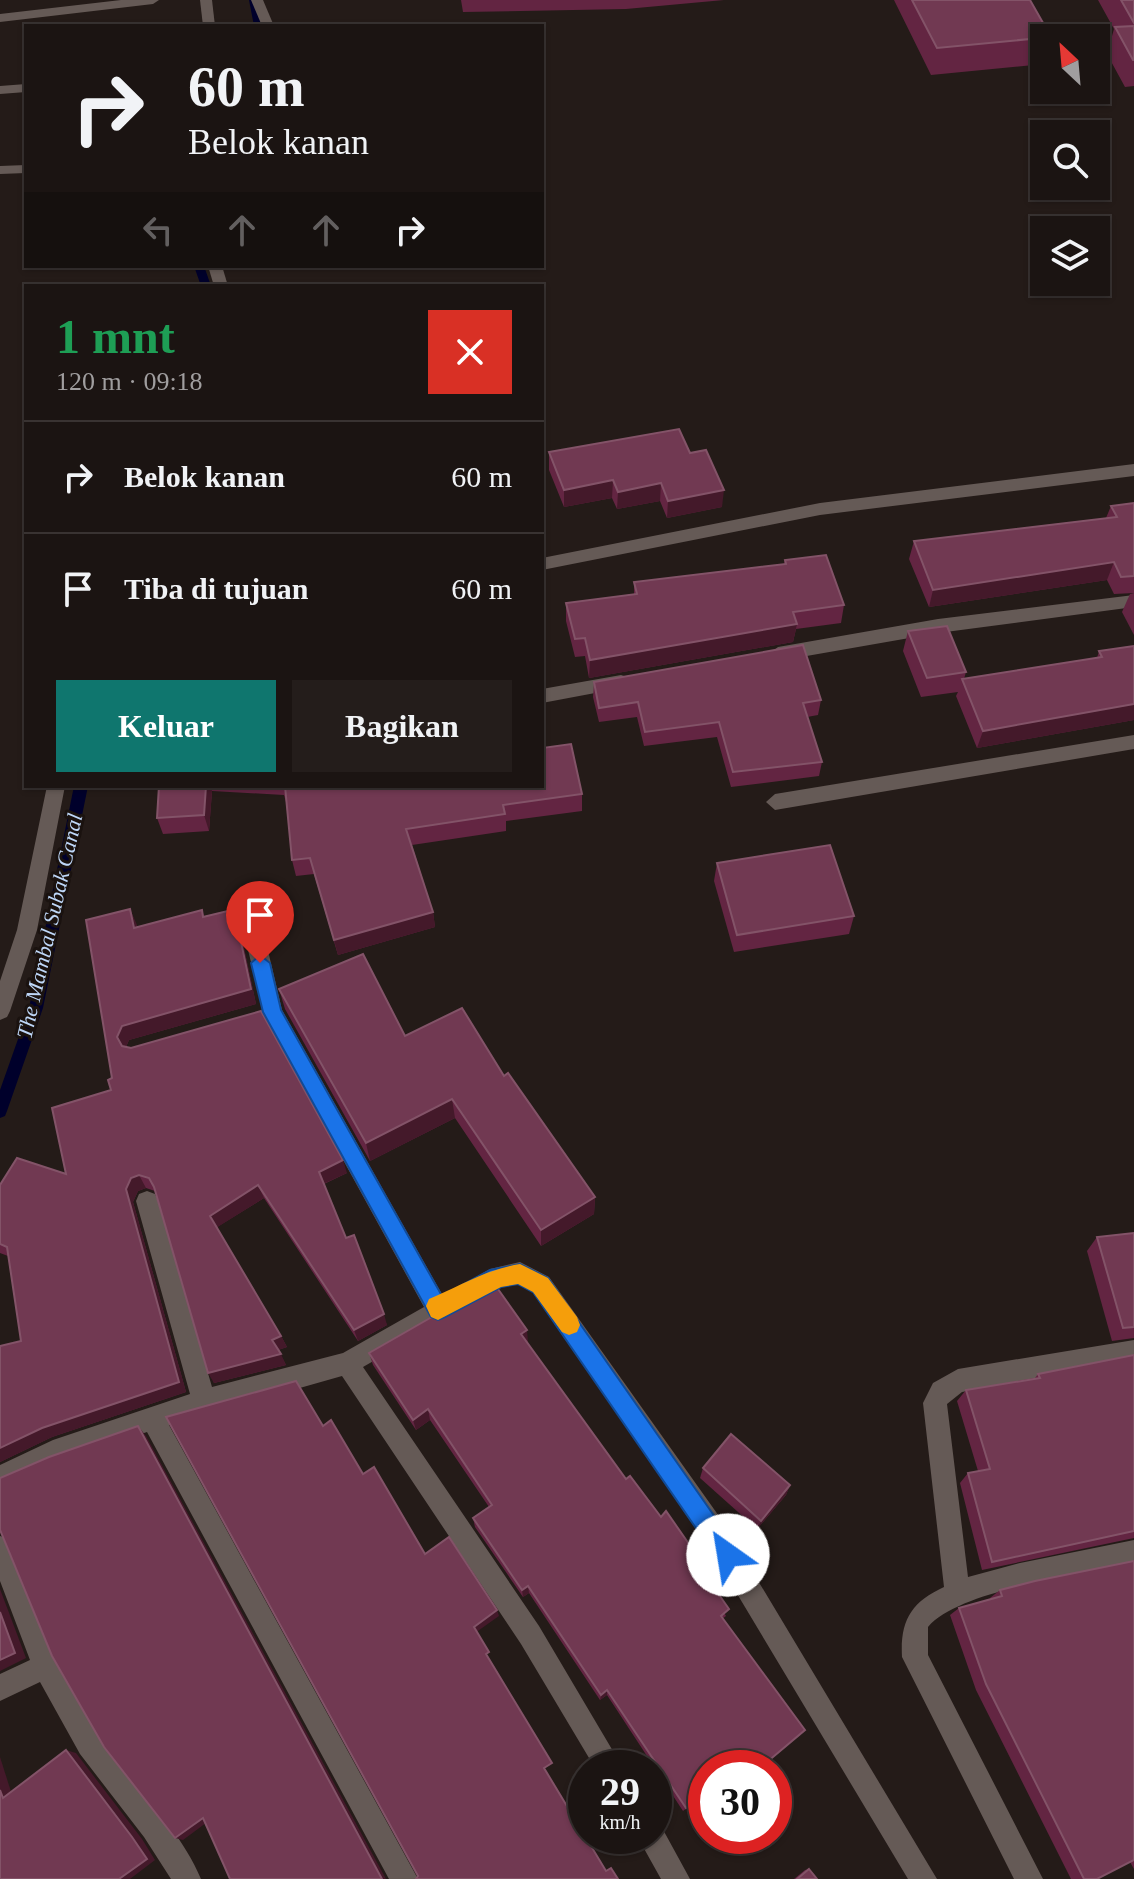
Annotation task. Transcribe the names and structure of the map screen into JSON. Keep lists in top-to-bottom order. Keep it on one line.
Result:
{"water":["The Mambal Subak Canal"],"north":"top left","page":{"turn":["60 m","Belok kanan"],"heading":["1 mnt","120 m · 09:18"],"list":[{"name":"Belok kanan","value":"60 m"},{"name":"Tiba di tujuan","value":"60 m"}],"buttons":["Keluar","Bagikan"],"speed":"29 km/h","limit":"30"}}
